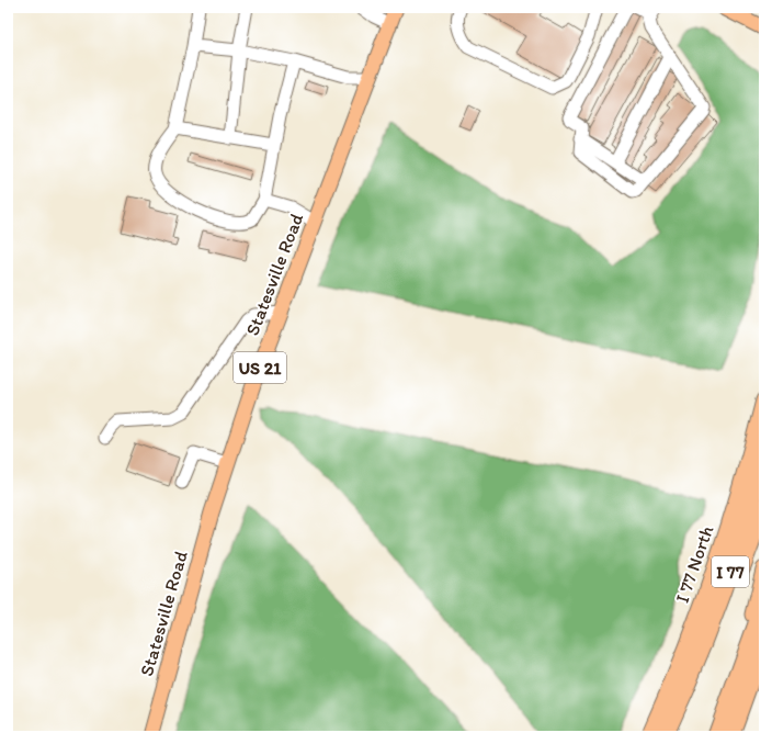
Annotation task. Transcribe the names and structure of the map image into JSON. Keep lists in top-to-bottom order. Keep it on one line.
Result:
{"streets":{"highway":["I 77 North","I 77"],"main road":["Statesville Road","US 21"]}}
